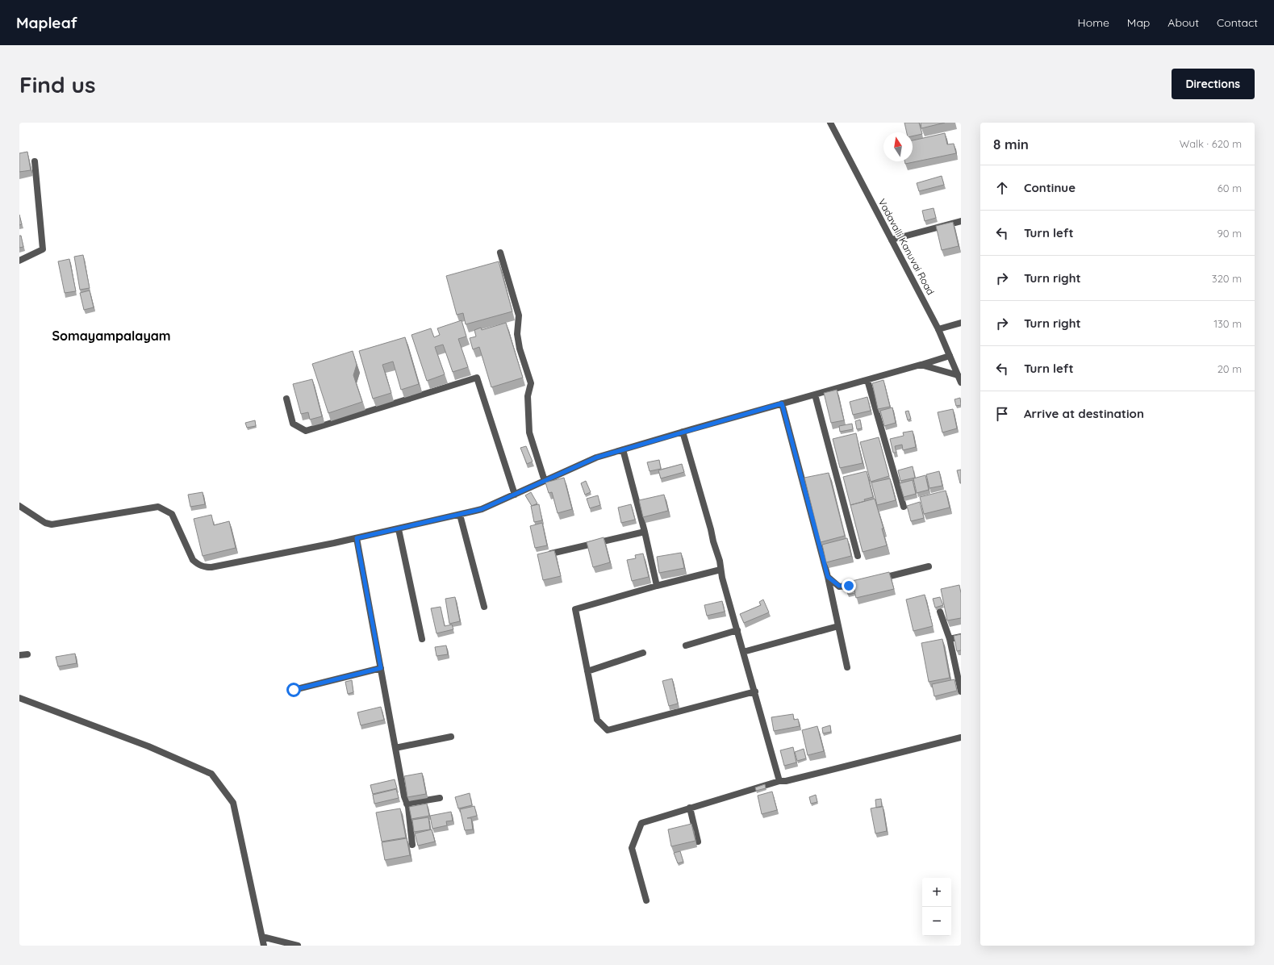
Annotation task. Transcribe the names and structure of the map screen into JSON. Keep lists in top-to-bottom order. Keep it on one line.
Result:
{"streets":{"street":["Vadavalli Kanuvai Road"]},"districts":["Somayampalayam"],"north":"top","page":{"header":"Mapleaf","nav":["Home","Map","About","Contact"],"buttons":"Directions","title":"Find us","heading":["8 min","Walk · 620 m"],"list":[["Continue","60 m"],["Turn left","90 m"],["Turn right","320 m"],["Turn right","130 m"],["Turn left","20 m"],"Arrive at destination"],"map_buttons":["+","−"]}}
